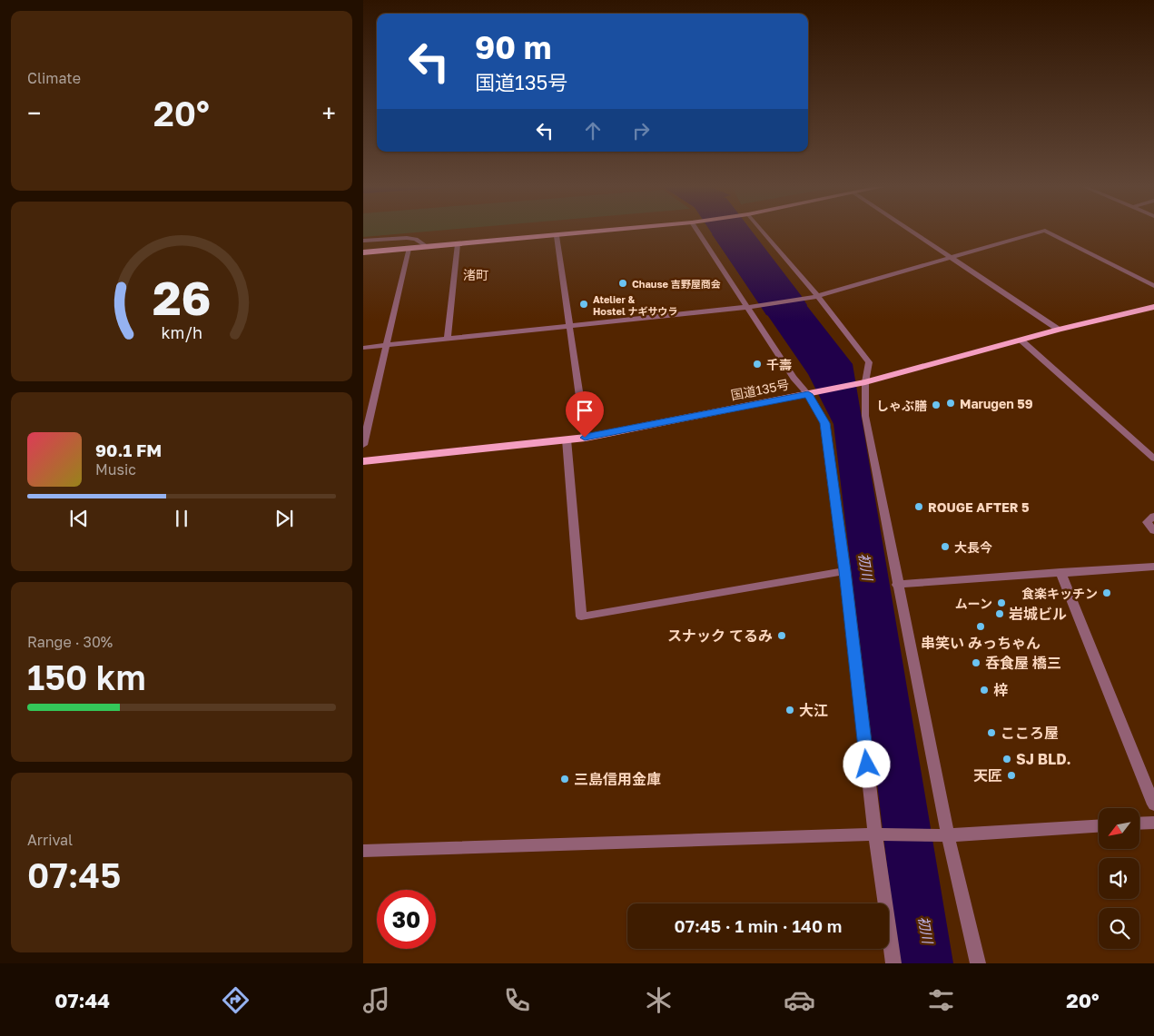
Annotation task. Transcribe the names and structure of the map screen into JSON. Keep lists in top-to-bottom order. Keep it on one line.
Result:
{"streets":{"highway":["国道135号"]},"districts":["渚町"],"water":["初川"],"places":["Chause 吉野屋商会","Atelier & Hostel ナギサウラ","千壽","Marugen 59","しゃぶ膳","ROUGE AFTER 5","大長今","食楽キッチン","ムーン","岩城ビル","串笑い みっちゃん","スナック てるみ","呑食屋 橋三","梓","大江","こころ屋","SJ BLD.","天匠","三島信用金庫"],"north":"bottom left","page":{"tile":["Climate",["Range · 30%","150 km"],["Arrival","07:45"]],"turn":["90 m","国道135号"],"heat":["−","20°","+"],"song":["90.1 FM","Music"],"limit":"30","trip":"07:45 · 1 min · 140 m","tabs":["07:44","20°"],"gauge":["26","km/h"]}}
